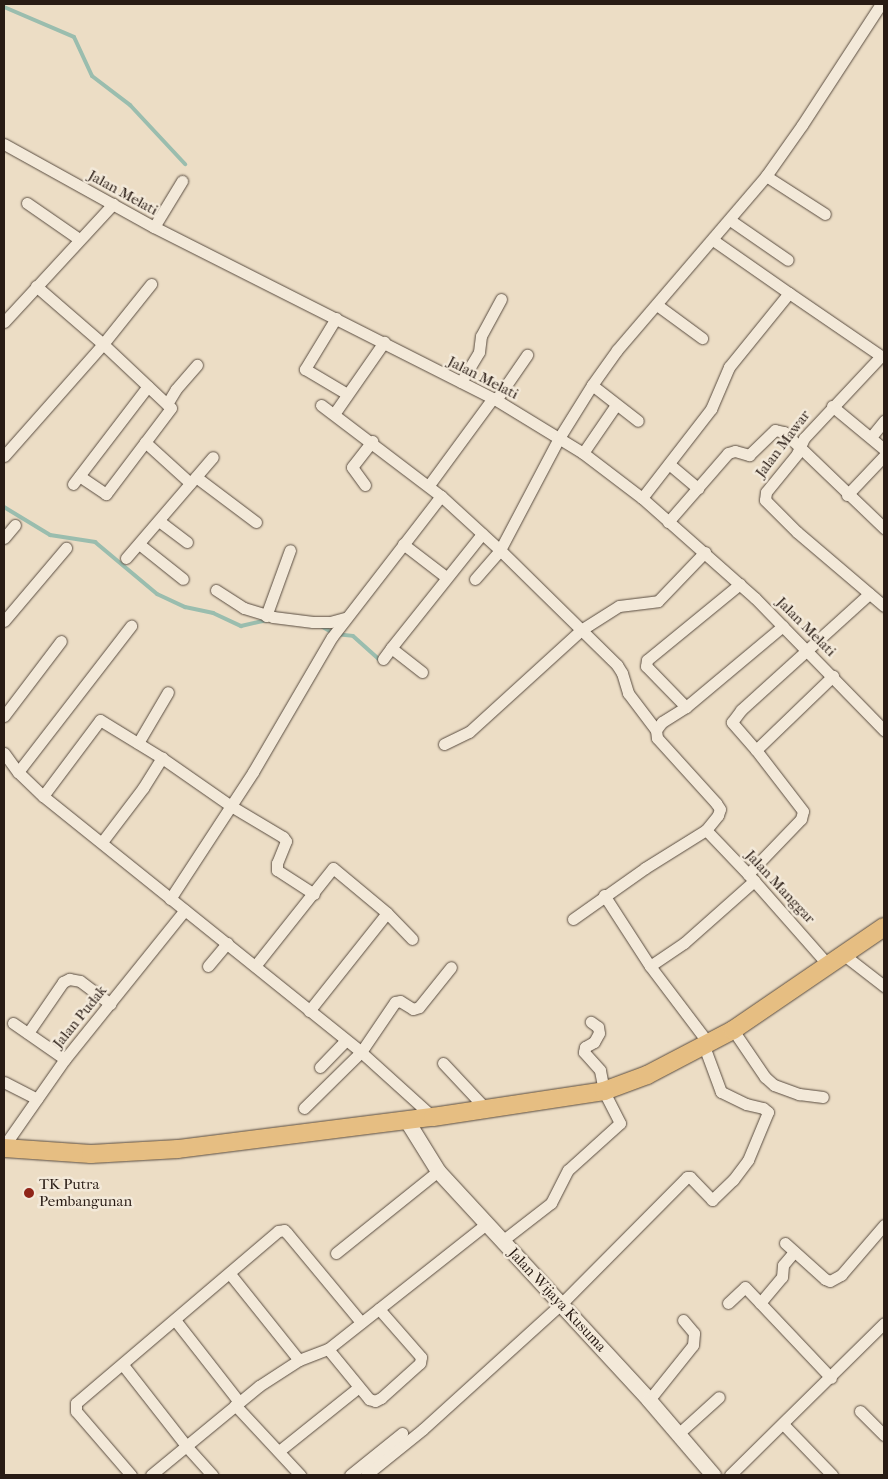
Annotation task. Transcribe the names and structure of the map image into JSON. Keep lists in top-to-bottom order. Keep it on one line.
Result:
{"streets":{"street":["Jalan Melati","Jalan Mawar","Jalan Manggar","Jalan Pudak","Jalan Wijaya Kusuma"]},"places":["TK Putra Pembangunan"]}
